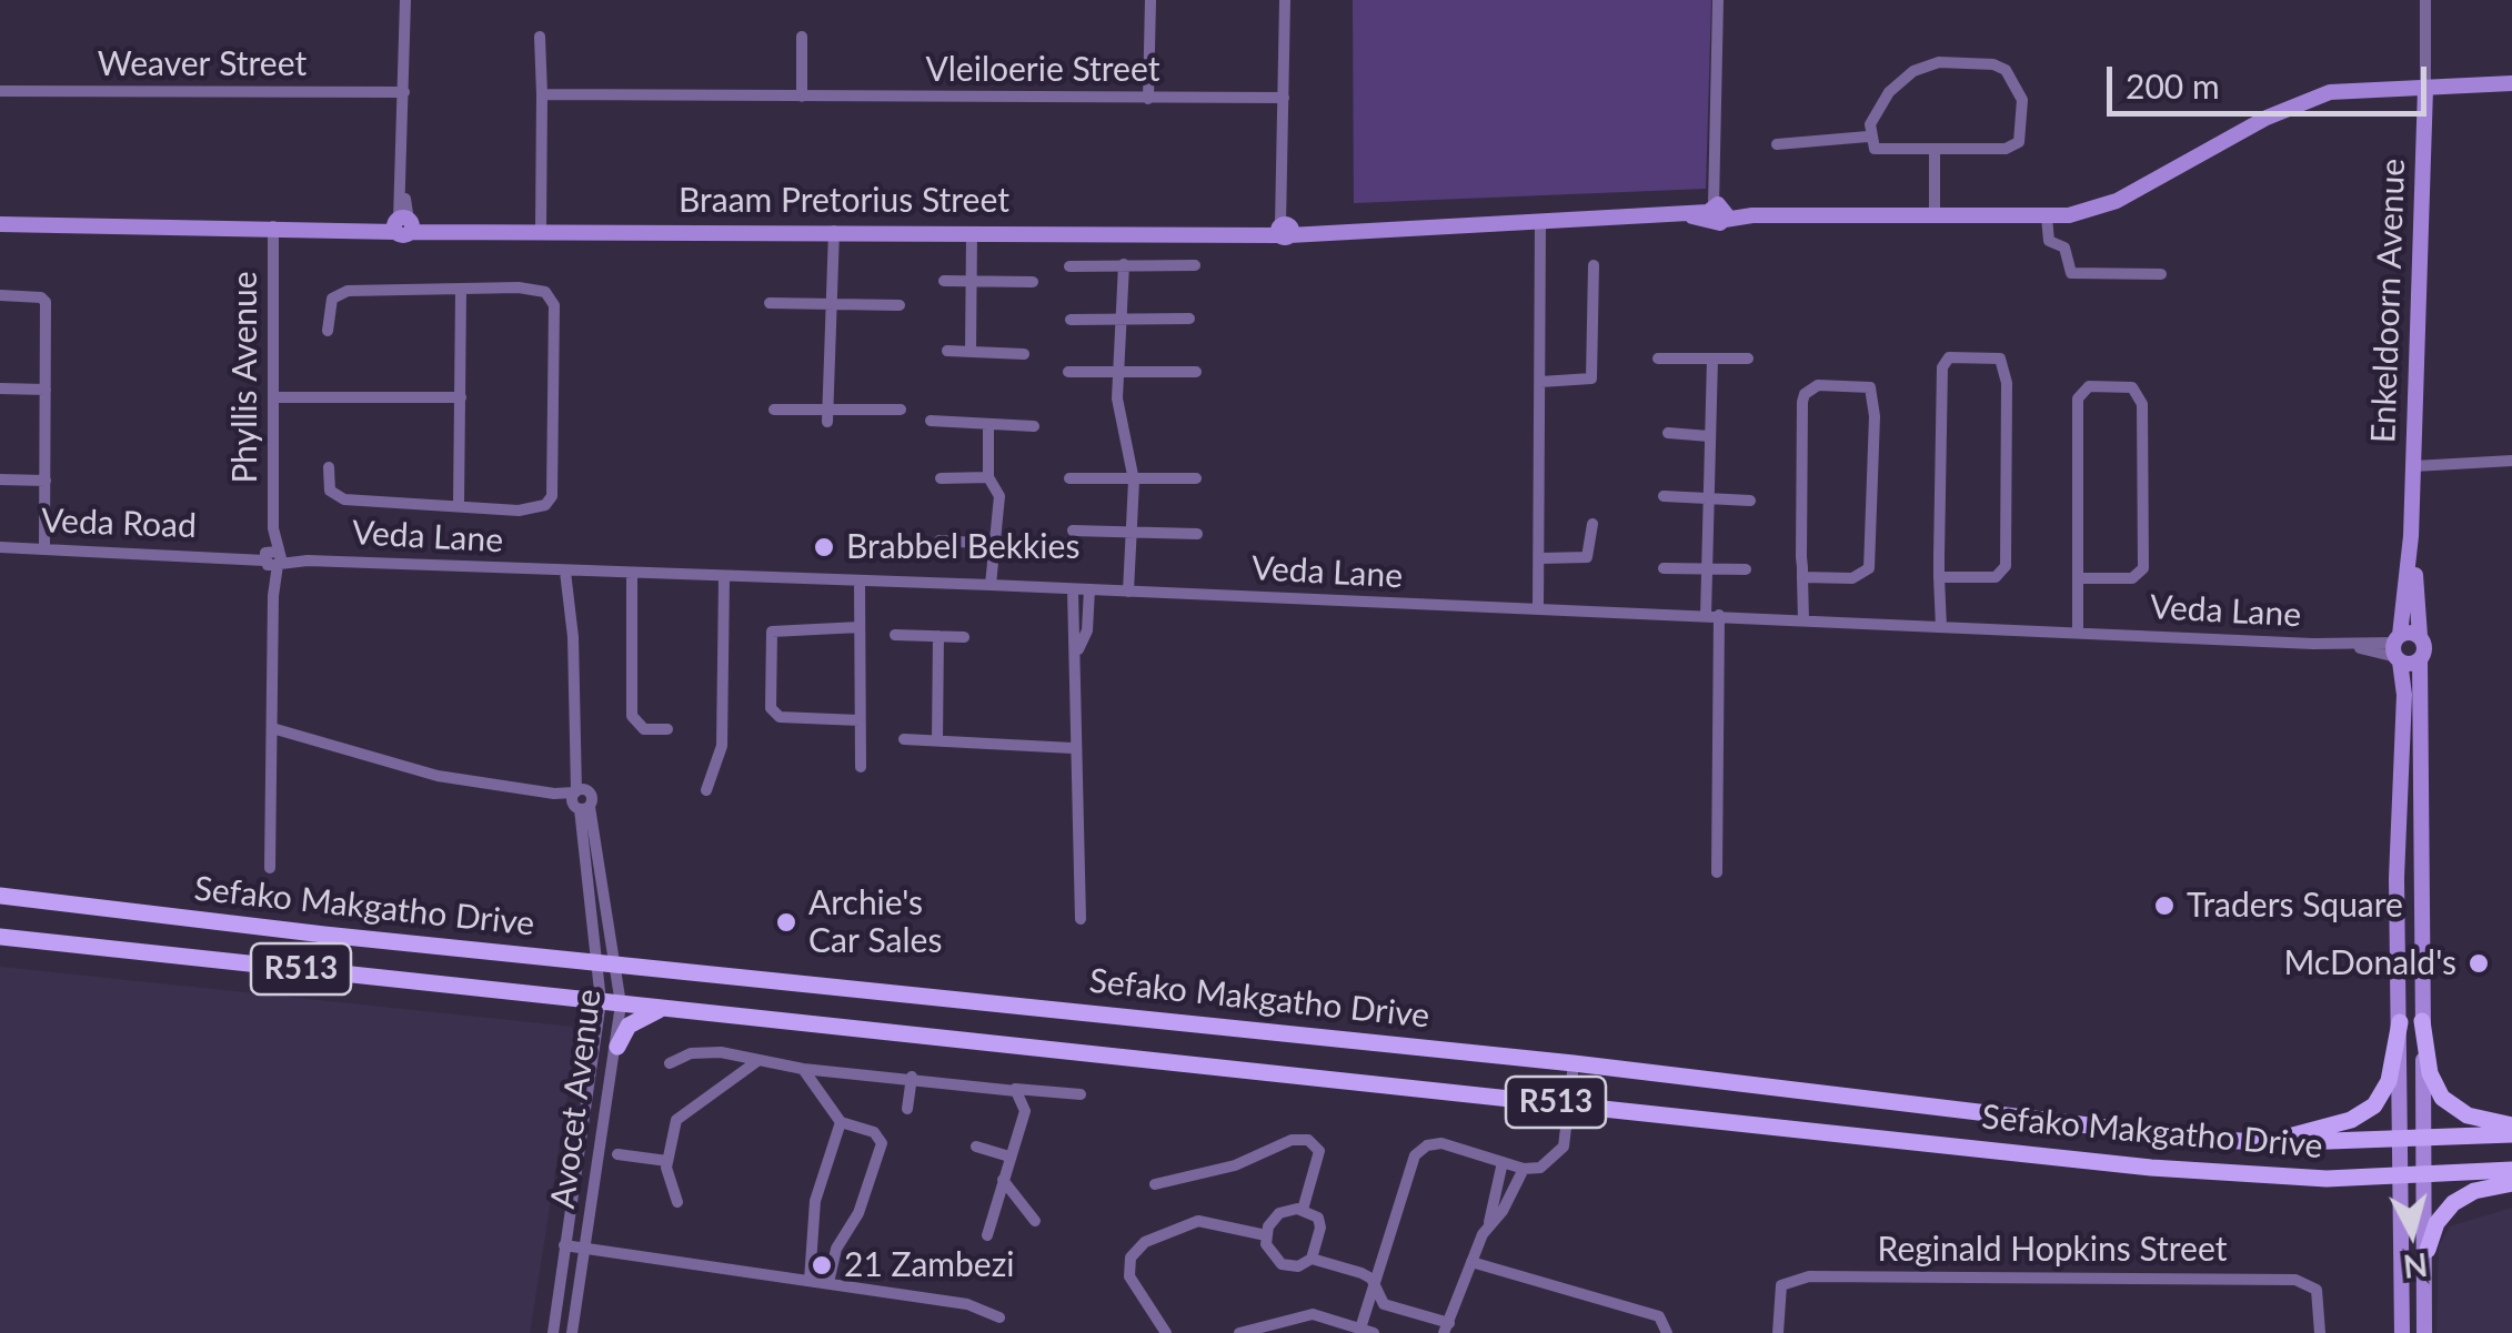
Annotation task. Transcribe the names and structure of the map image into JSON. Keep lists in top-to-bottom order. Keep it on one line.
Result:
{"streets":{"main road":["Sefako Makgatho Drive","R513"],"street":["Weaver Street","Vleiloerie Street","Braam Pretorius Street","Enkeldoorn Avenue","Phyllis Avenue","Veda Road","Veda Lane","Avocet Avenue","Reginald Hopkins Street"]},"crossings":[["Braam Pretorius Street","Enkeldoorn Avenue"],["Braam Pretorius Street","Phyllis Avenue"],["Enkeldoorn Avenue","Veda Lane"],["Enkeldoorn Avenue","Sefako Makgatho Drive"],["Phyllis Avenue","Veda Road"],["Veda Road","Veda Lane"],["Sefako Makgatho Drive","Avocet Avenue"]],"places":["Brabbel Bekkies","Traders Square","Archie's Car Sales","McDonald's","21 Zambezi"],"scale_bar":"200 m","north":"bottom"}
